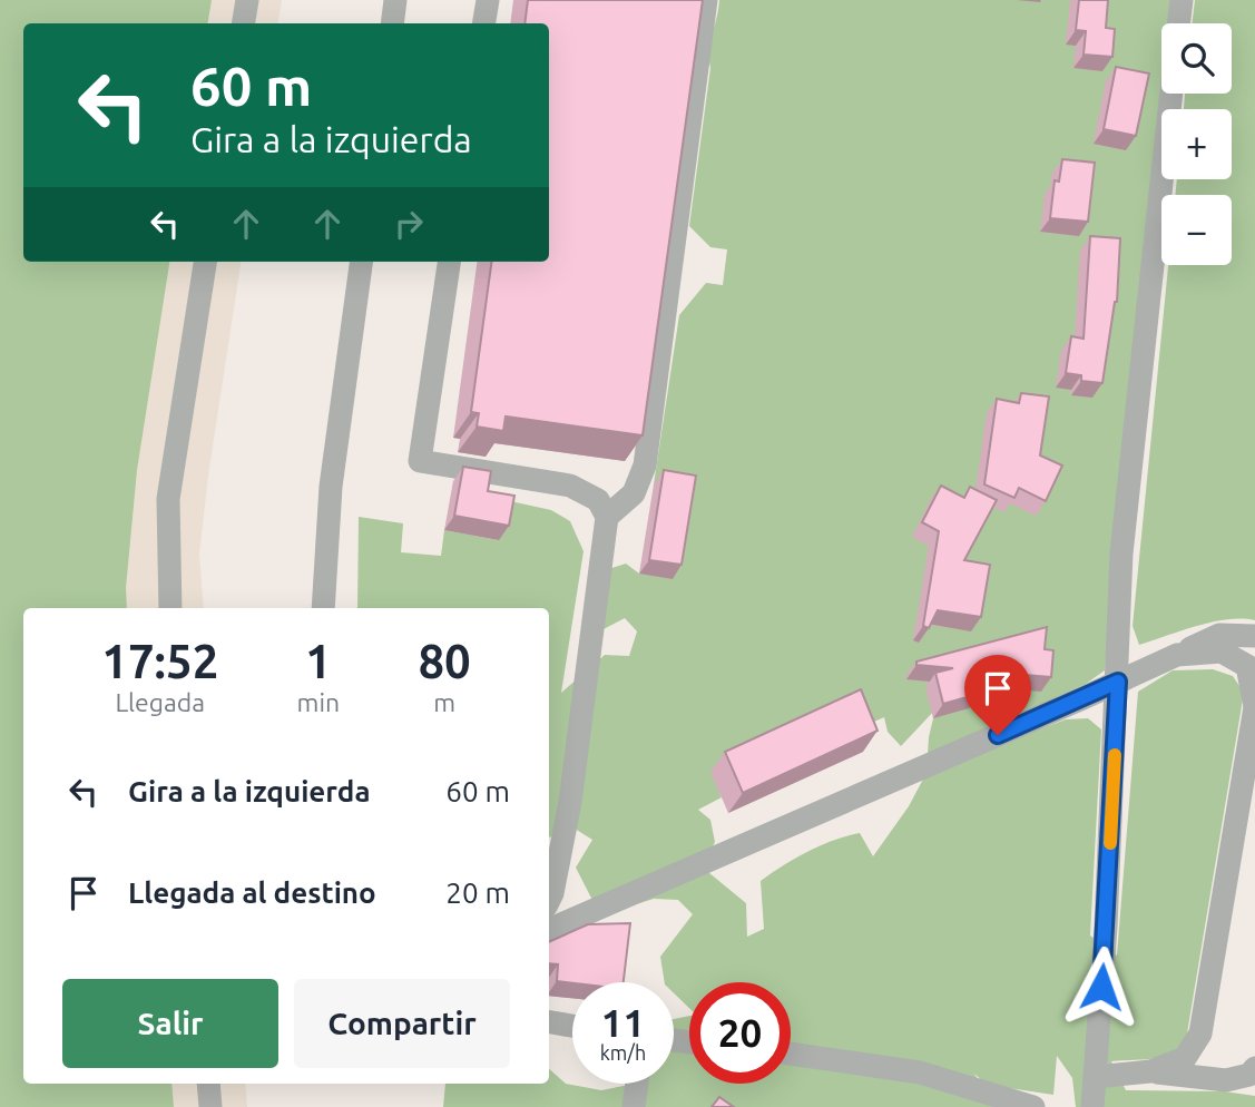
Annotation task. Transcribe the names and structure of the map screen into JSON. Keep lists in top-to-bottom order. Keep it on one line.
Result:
{"page":{"map_buttons":["+","−"],"turn":["60 m","Gira a la izquierda"],"eta":["17:52","Llegada","1","min","80","m"],"list":[{"name":"Gira a la izquierda","value":"60 m"},{"name":"Llegada al destino","value":"20 m"}],"buttons":["Salir","Compartir"],"speed":"11 km/h","limit":"20"}}
